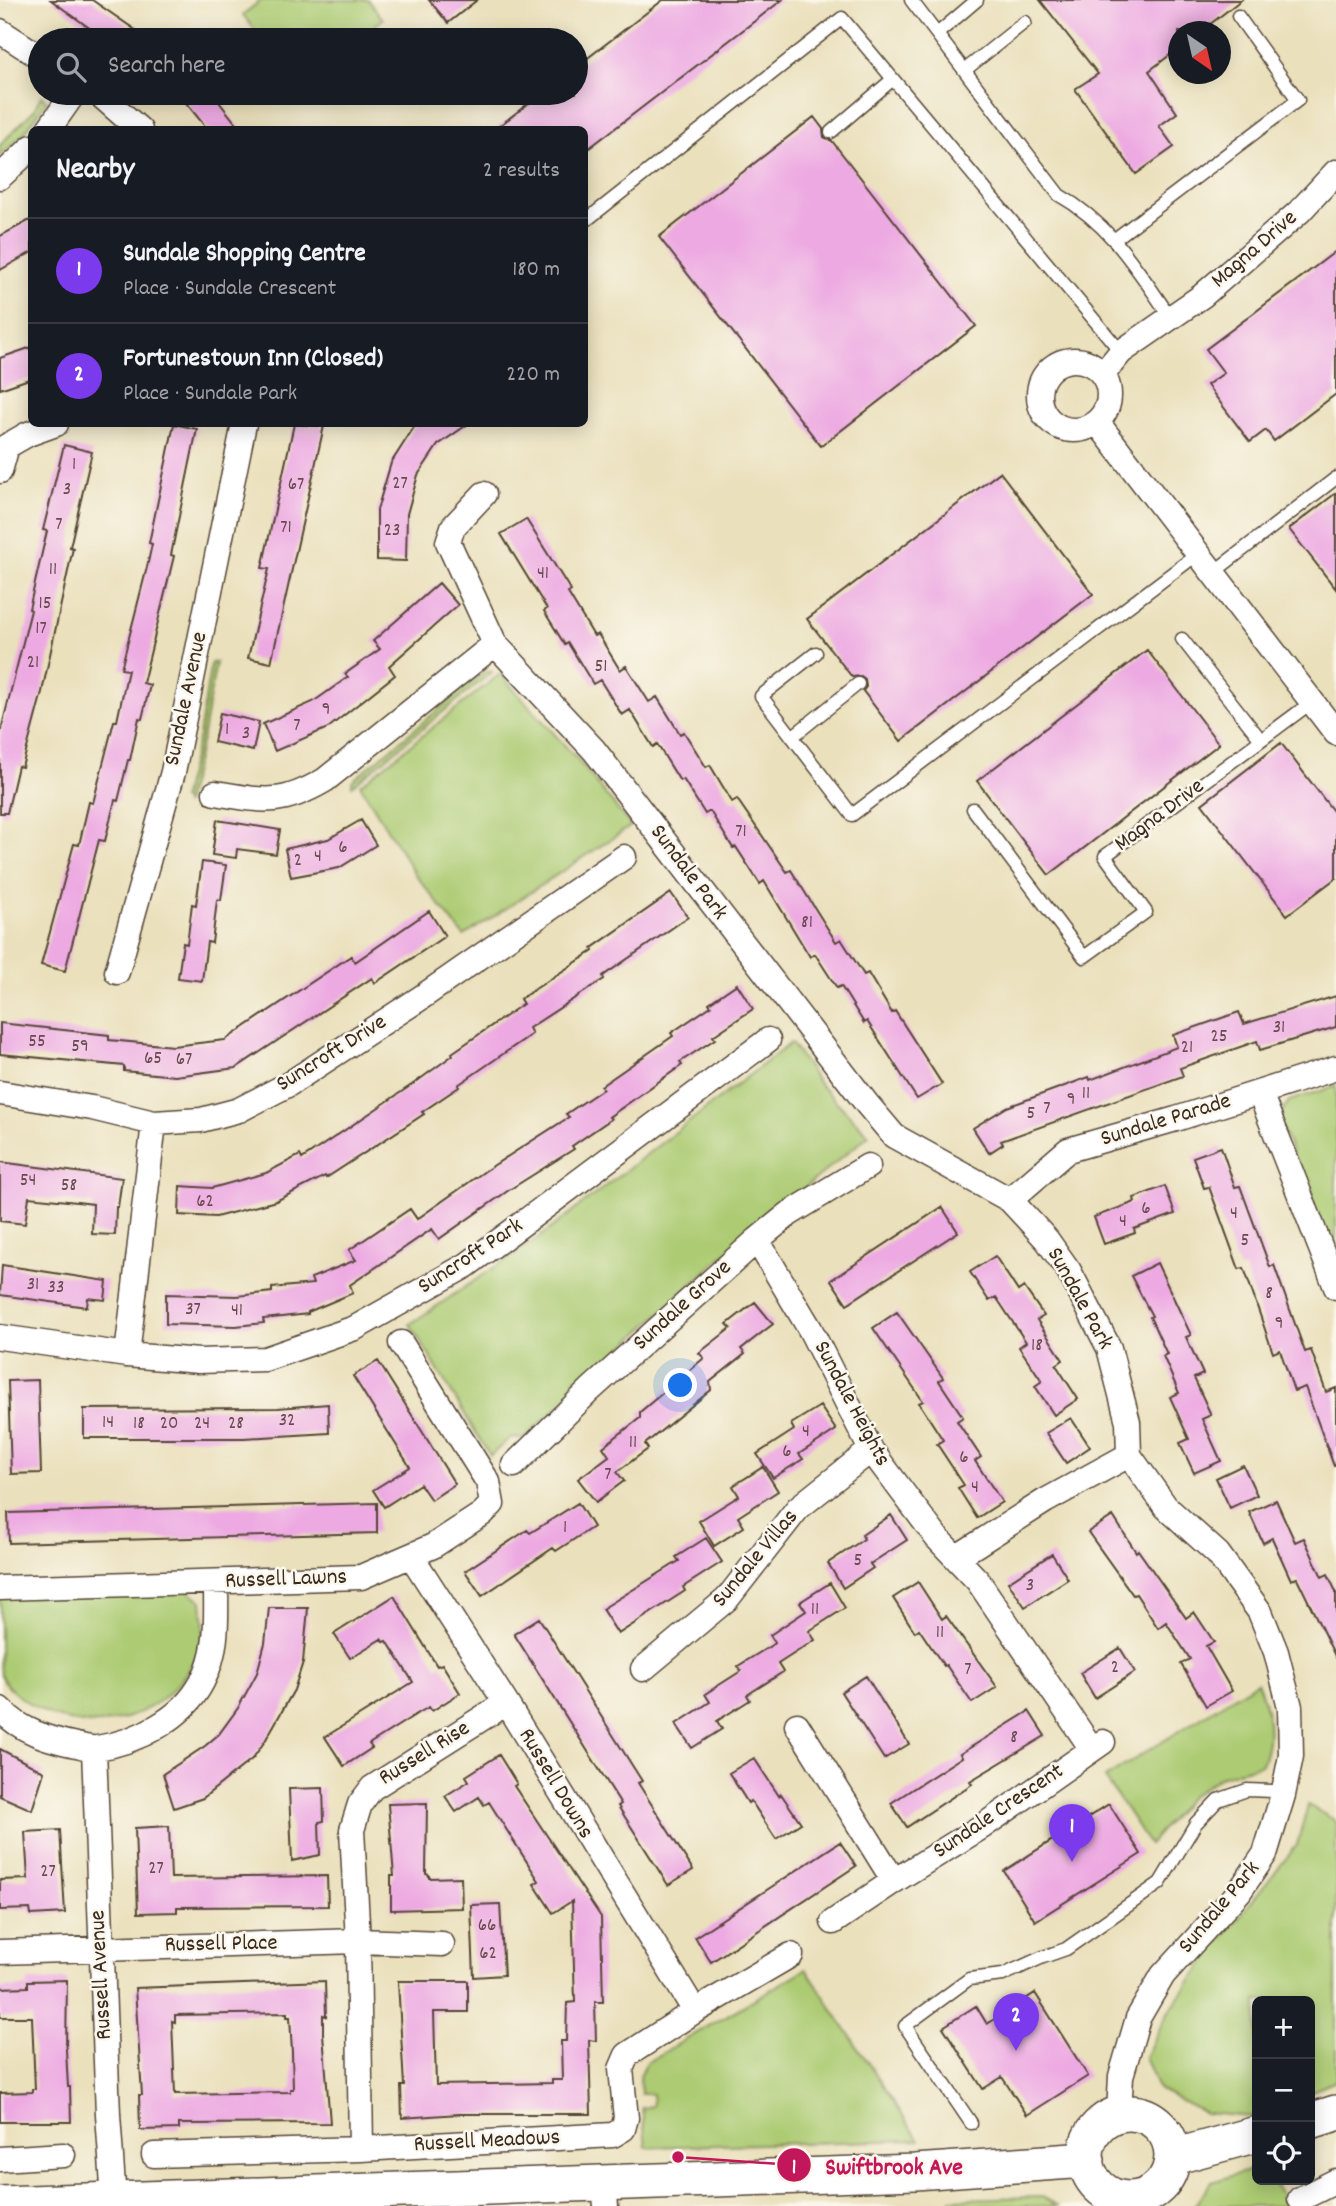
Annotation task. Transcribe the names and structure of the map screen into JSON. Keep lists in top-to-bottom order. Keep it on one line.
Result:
{"streets":{"street":["Magna Drive","Sundale Avenue","Sundale Park","Suncroft Drive","Sundale Parade","Suncroft Park","Sundale Grove","Sundale Heights","Sundale Villas","Russell Lawns","Russell Rise","Russell Downs","Sundale Crescent","Russell Place","Russell Avenue","Russell Meadows"]},"crossings":[["Sundale Park","Sundale Parade"],["Sundale Grove","Sundale Heights"],["Sundale Heights","Sundale Villas"],["Sundale Heights","Sundale Crescent"],["Russell Lawns","Russell Downs"],["Russell Rise","Russell Downs"],["Russell Rise","Russell Place"],["Russell Downs","Russell Meadows"],["Russell Place","Russell Avenue"]],"places":["Swiftbrook Ave"],"house_numbers":["1","27","67","3","7","71","23","11","41","15","17","21","51","9","7","1","3","71","6","4","2","81","31","25","55","59","21","65","67","11","9","7","5","54","58","62","6","4","4","5","31","33","8","37","41","9","18","32","14","18","20","24","28","4","11","6","6","7","4","1","5","3","11","11","2","7","8","27","27","66","62"],"north":"bottom right","page":{"search":"Search here","heading":["Nearby","2 results"],"list":[{"mark":"1","name":"Sundale Shopping Centre","note":"Place · Sundale Crescent","value":"180 m"},{"mark":"2","name":"Fortunestown Inn (Closed)","note":"Place · Sundale Park","value":"220 m"}],"pins":["1","2"],"map_buttons":["+","−"]}}
